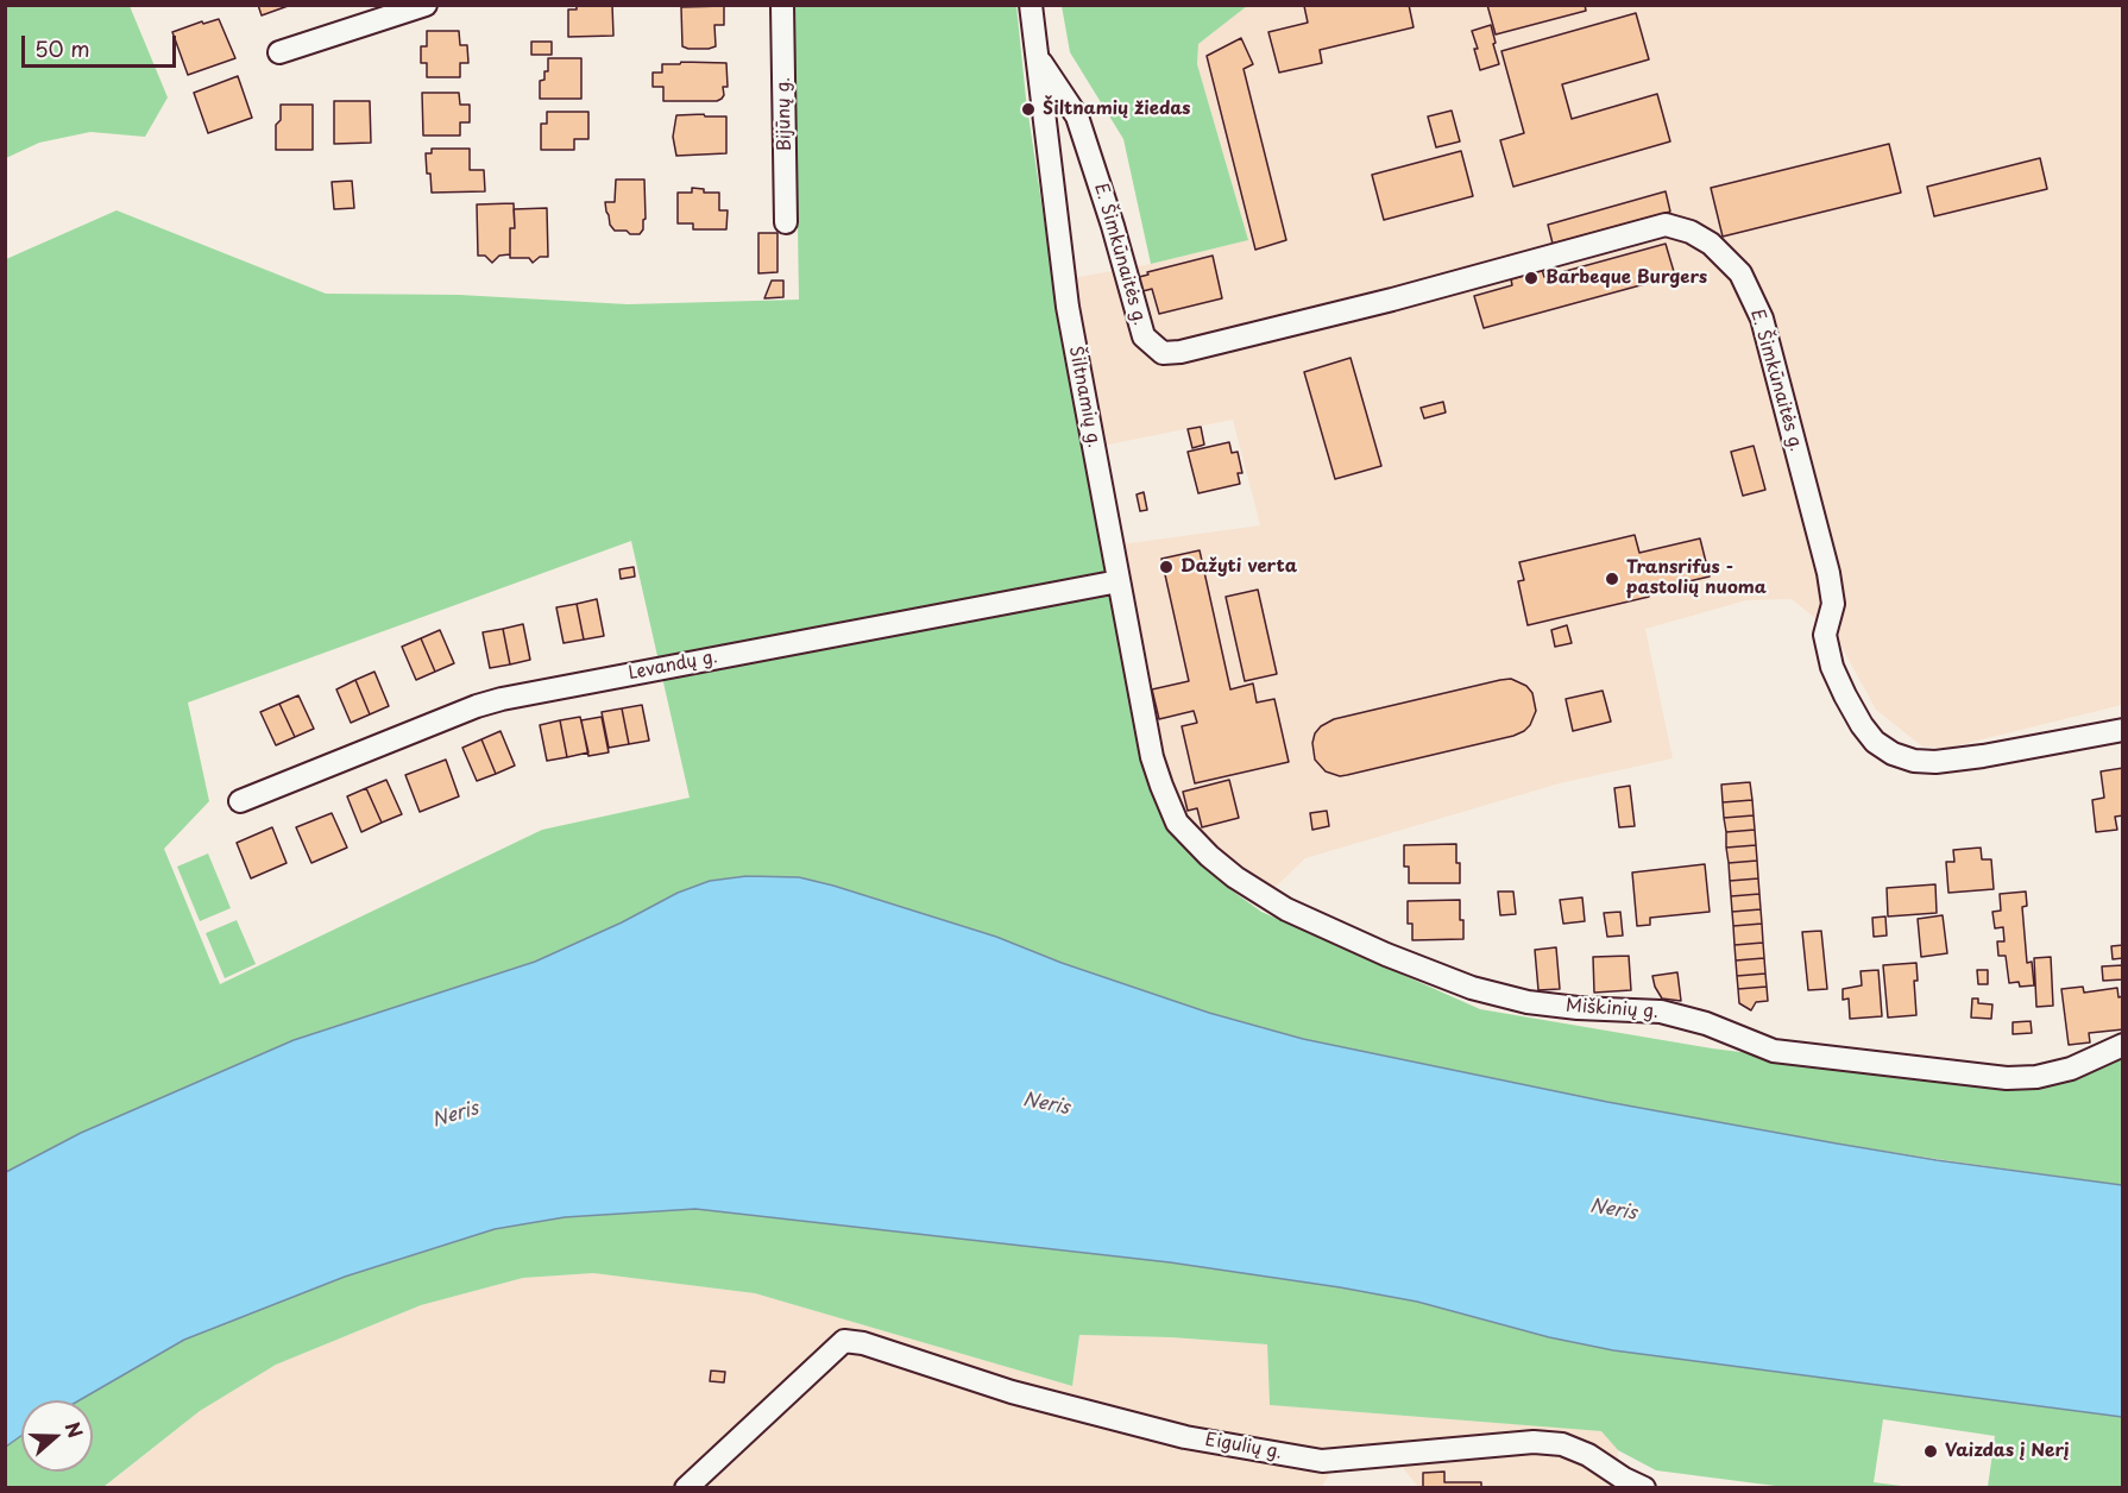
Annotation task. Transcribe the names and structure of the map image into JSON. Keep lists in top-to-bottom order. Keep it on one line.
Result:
{"streets":{"street":["Bijūnų g.","E. Šimkūnaitės g.","Šiltnamių g.","Levandų g.","Miškinių g.","Eigulių g."]},"crossings":[["E. Šimkūnaitės g.","Šiltnamių g."],["Šiltnamių g.","Levandų g."],["Šiltnamių g.","Miškinių g."]],"water":["Neris"],"places":["Šiltnamių žiedas","Barbeque Burgers","Dažyti verta","Transrifus - pastolių nuoma","Vaizdas į Nerį"],"scale_bar":"50 m","north":"right"}
